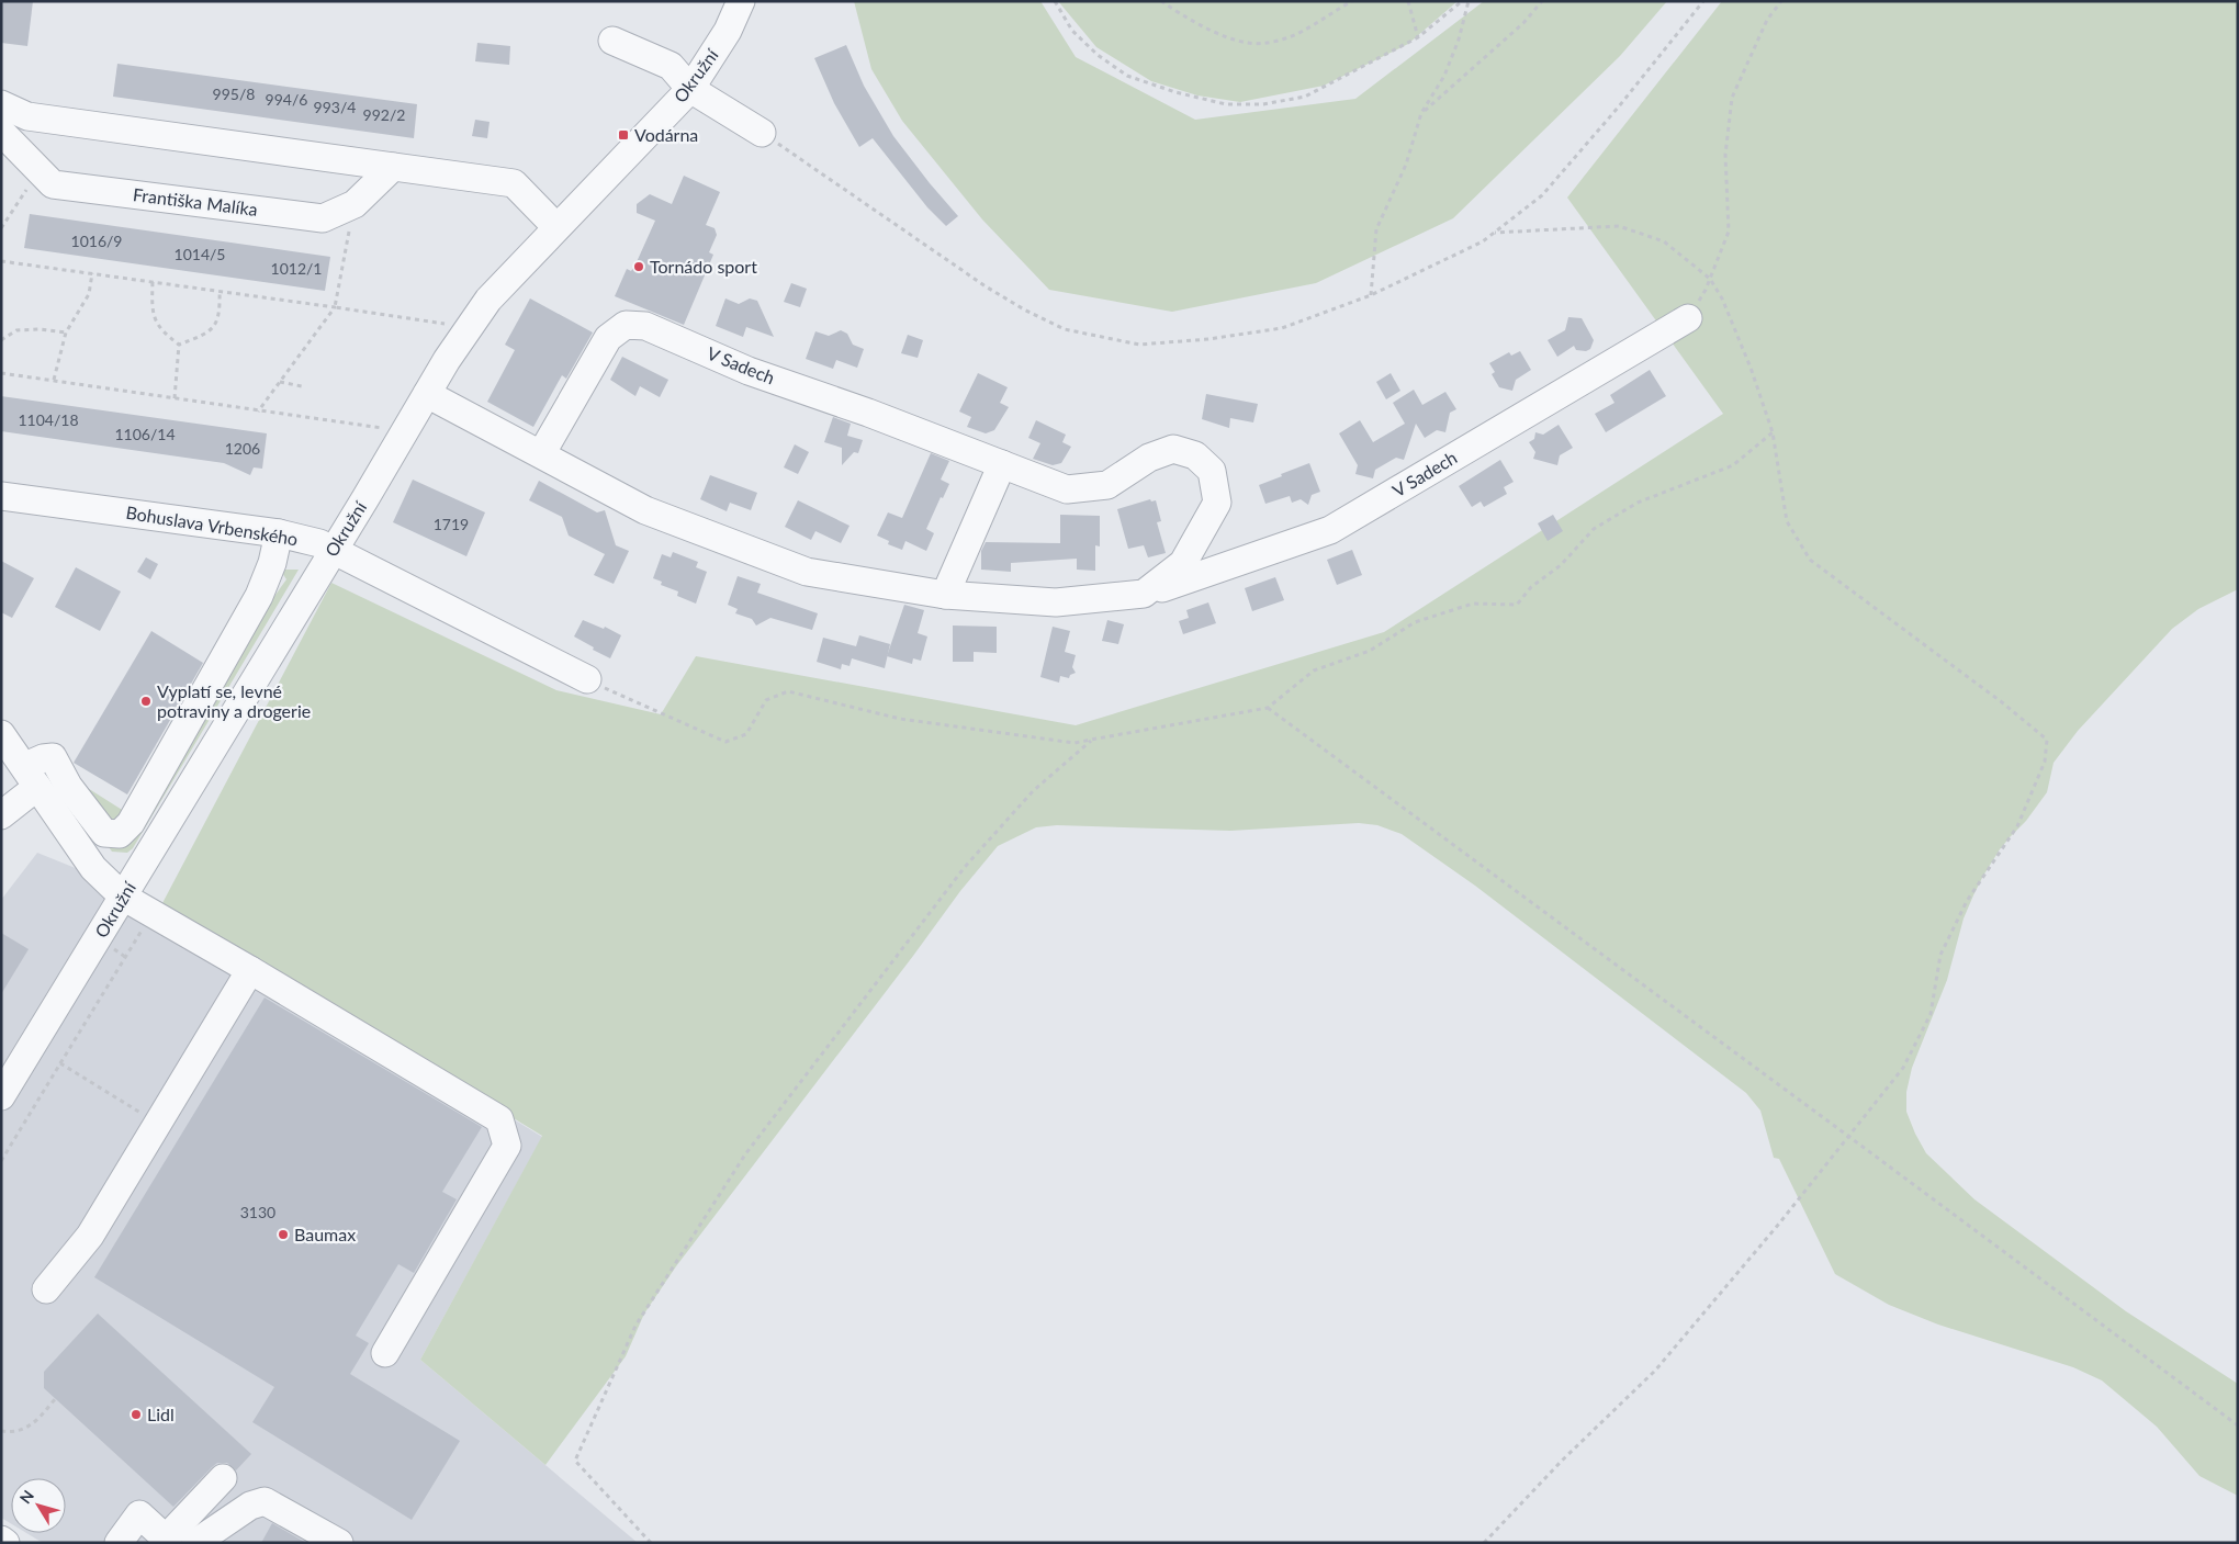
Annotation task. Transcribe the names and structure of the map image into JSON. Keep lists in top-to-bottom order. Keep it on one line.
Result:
{"streets":{"street":["Okružní","Františka Malíka","V Sadech","Bohuslava Vrbenského"]},"crossings":[["Okružní","V Sadech"],["Okružní","Bohuslava Vrbenského"]],"places":{"transit":["Vodárna"],"other":["Tornádo sport","Vyplatí se, levné potraviny a drogerie","Baumax","Lidl"]},"house_numbers":["995/8","994/6","993/4","992/2","1016/9","1014/5","1012/1","1104/18","1106/14","1206","1719","3130"],"north":"top left"}
